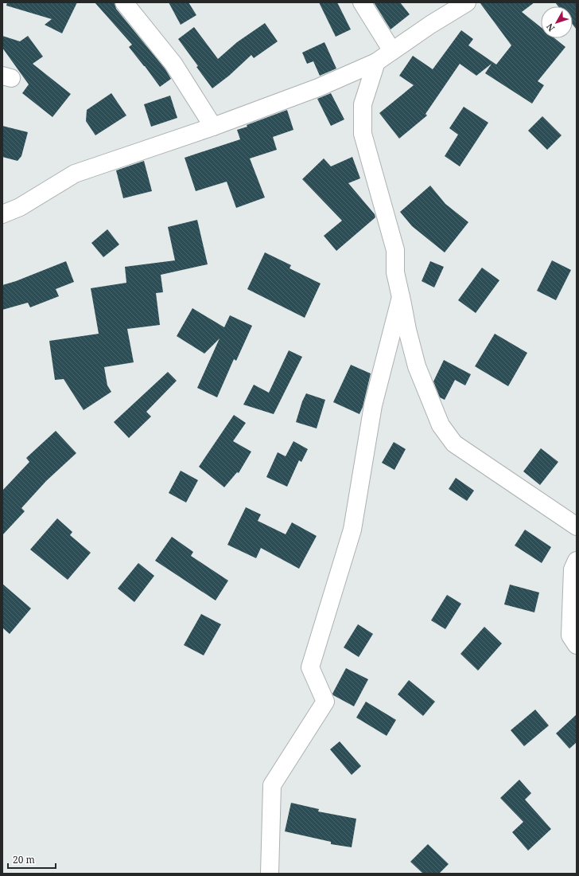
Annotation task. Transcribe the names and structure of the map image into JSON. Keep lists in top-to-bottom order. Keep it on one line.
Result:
{"scale_bar":"20 m","north":"bottom left"}
